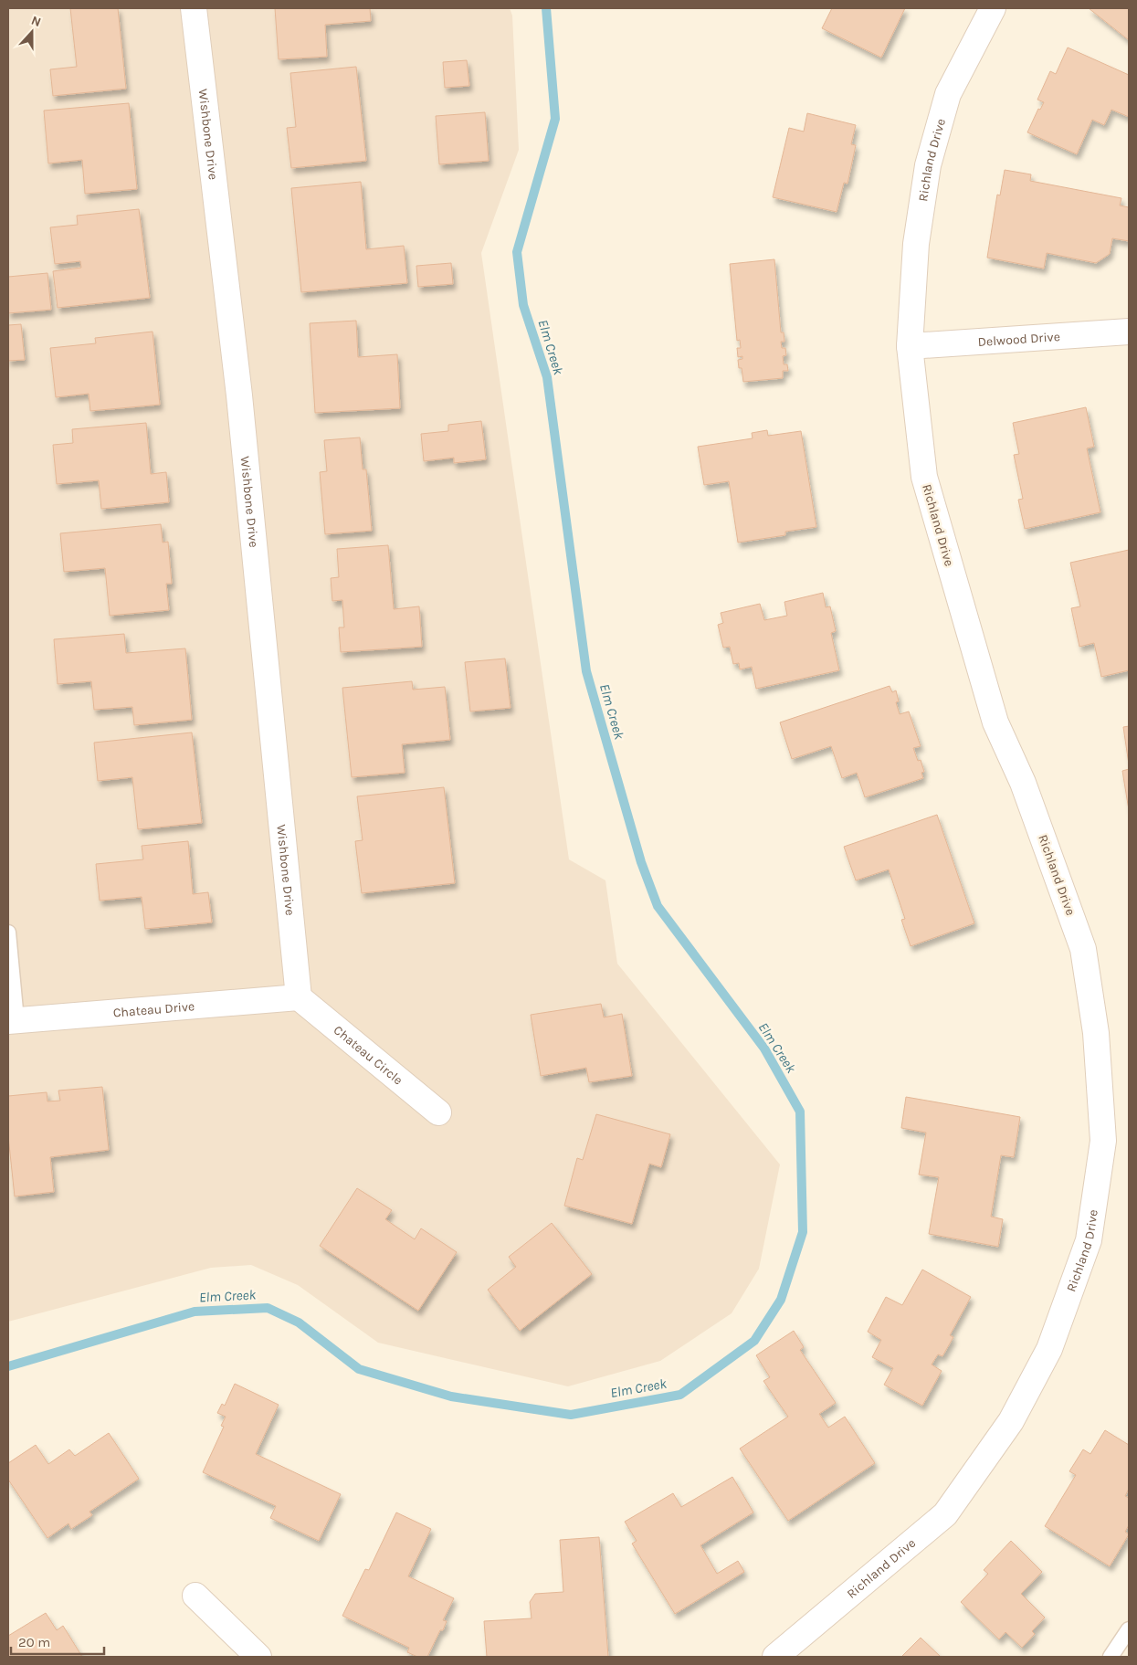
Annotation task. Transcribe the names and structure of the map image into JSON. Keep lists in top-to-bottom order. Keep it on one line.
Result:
{"streets":{"street":["Wishbone Drive","Richland Drive","Delwood Drive","Chateau Drive","Chateau Circle"]},"crossings":[["Wishbone Drive","Chateau Drive"],["Wishbone Drive","Chateau Circle"],["Richland Drive","Delwood Drive"],["Chateau Drive","Chateau Circle"]],"water":["Elm Creek"],"scale_bar":"20 m","north":"top"}
